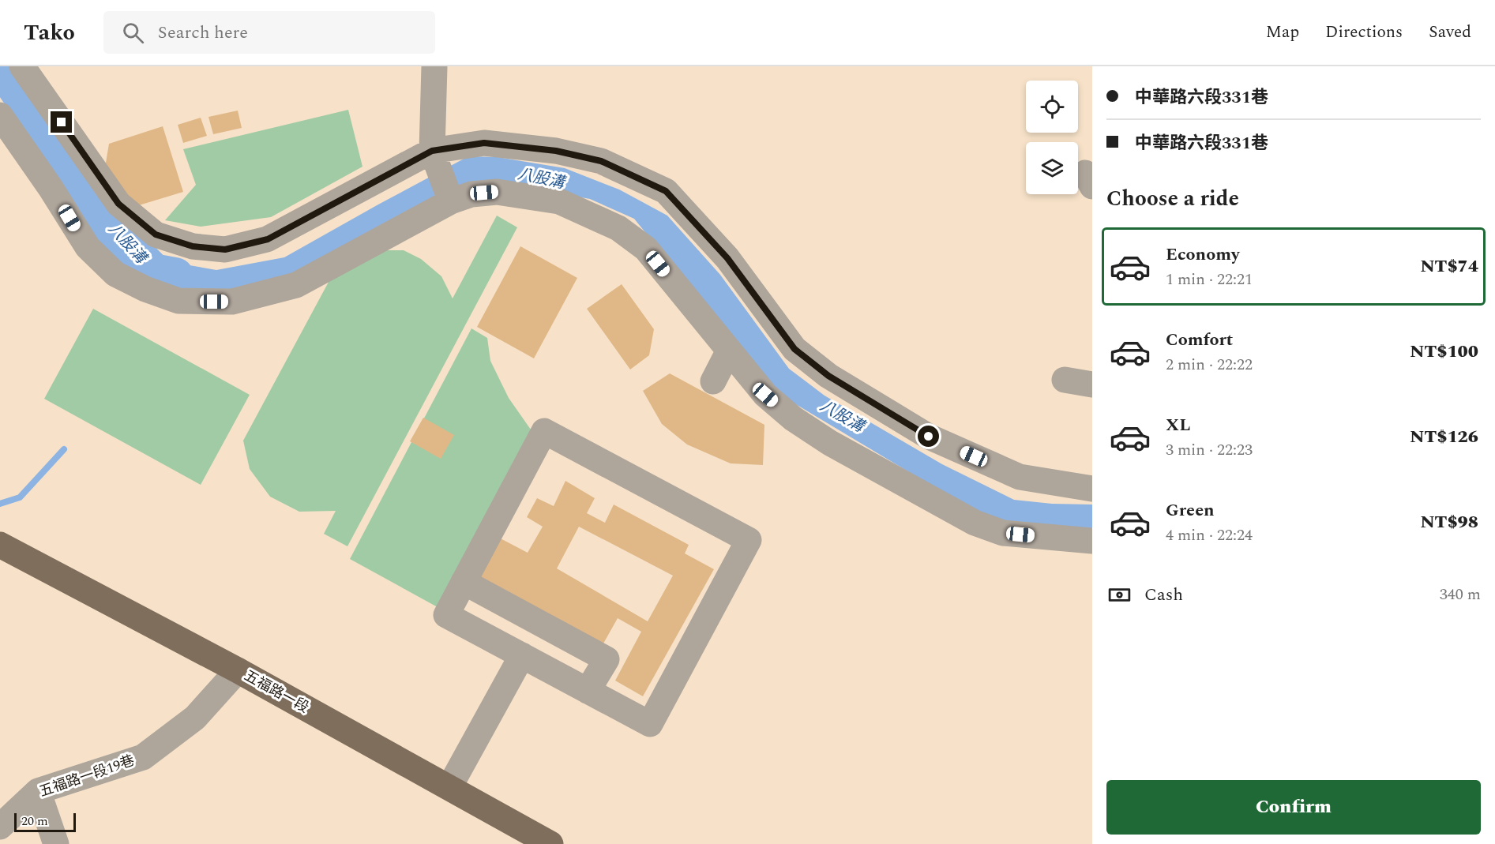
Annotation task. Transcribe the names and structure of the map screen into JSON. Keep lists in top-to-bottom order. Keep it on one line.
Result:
{"streets":{"main road":["五福路一段"],"lane":["五福路一段19巷"]},"crossings":[["五福路一段","五福路一段19巷"]],"water":["八股溝"],"scale_bar":"20 m","page":{"header":"Tako","search":"Search here","nav":["Map","Directions","Saved"],"banner":["中華路六段331巷","中華路六段331巷"],"heading":"Choose a ride","list":[{"name":"Economy","note":"1 min · 22:21","value":"NT$74"},{"name":"Comfort","note":"2 min · 22:22","value":"NT$100"},{"name":"XL","note":"3 min · 22:23","value":"NT$126"},{"name":"Green","note":"4 min · 22:24","value":"NT$98"}],"pay":["Cash","340 m"],"buttons":"Confirm","scale":"20 m"}}
